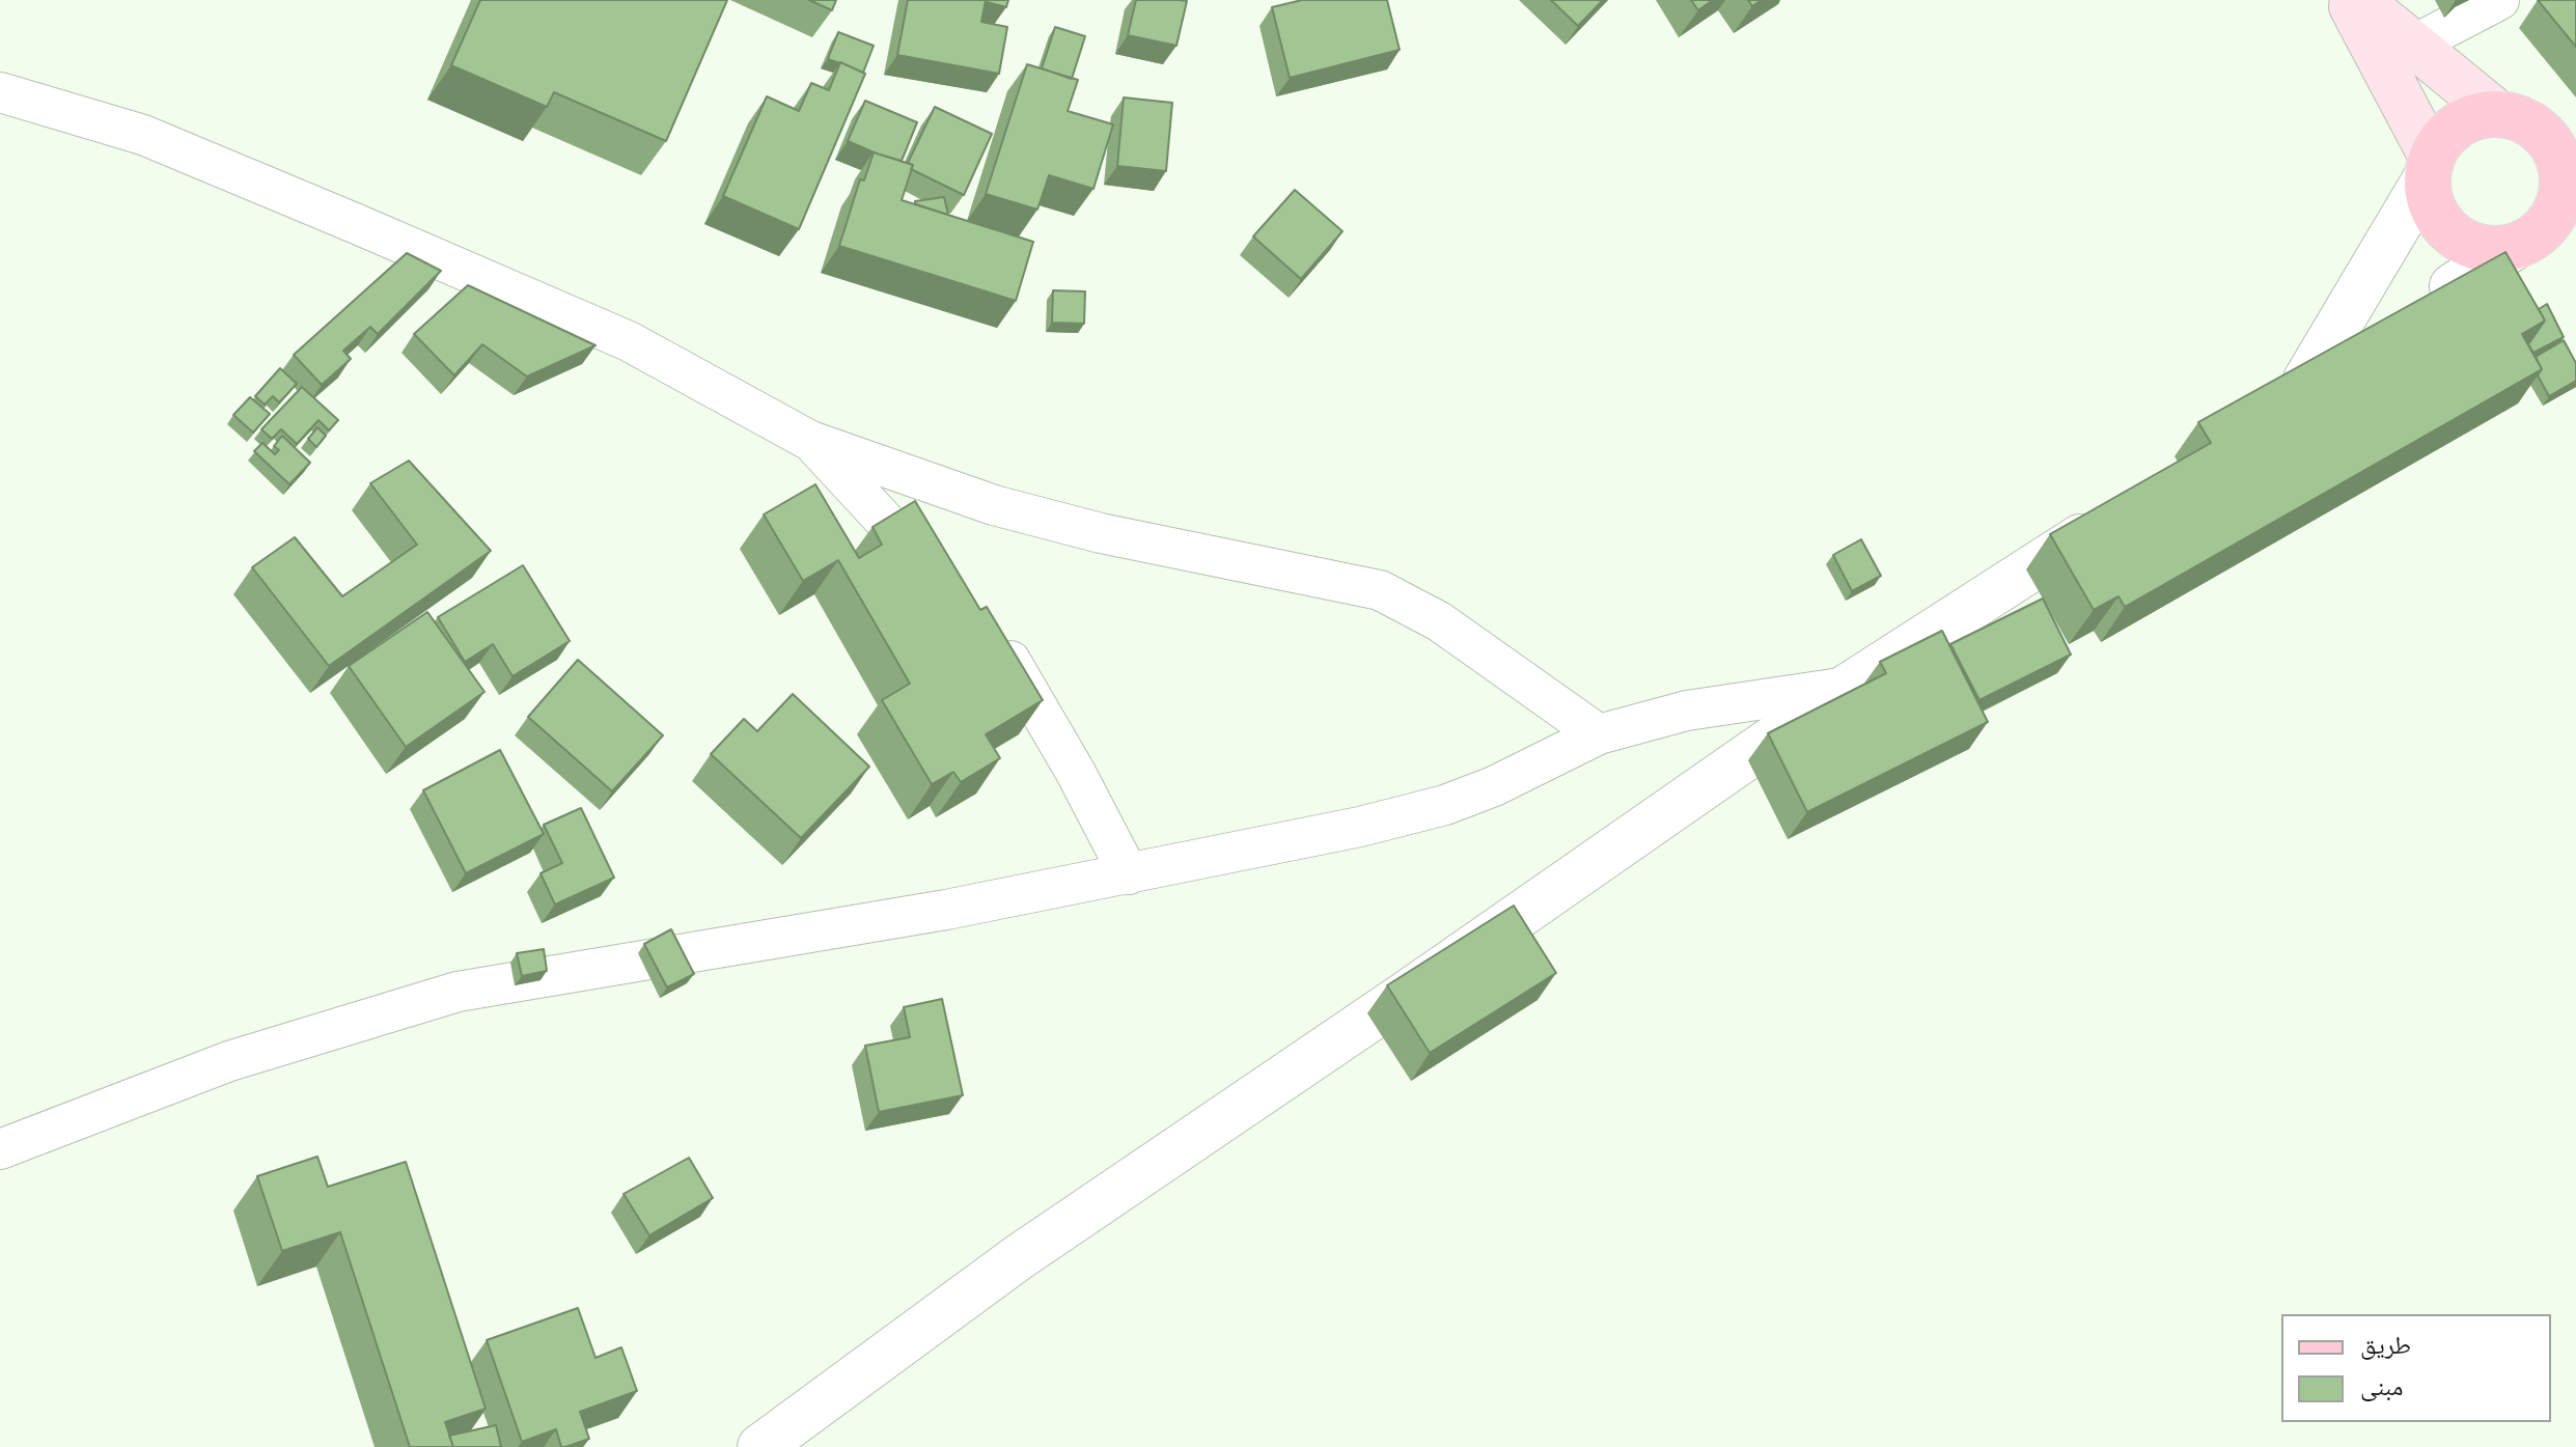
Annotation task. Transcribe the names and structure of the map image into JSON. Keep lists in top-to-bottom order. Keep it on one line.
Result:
{"legend":["طريق","مبنى"]}
